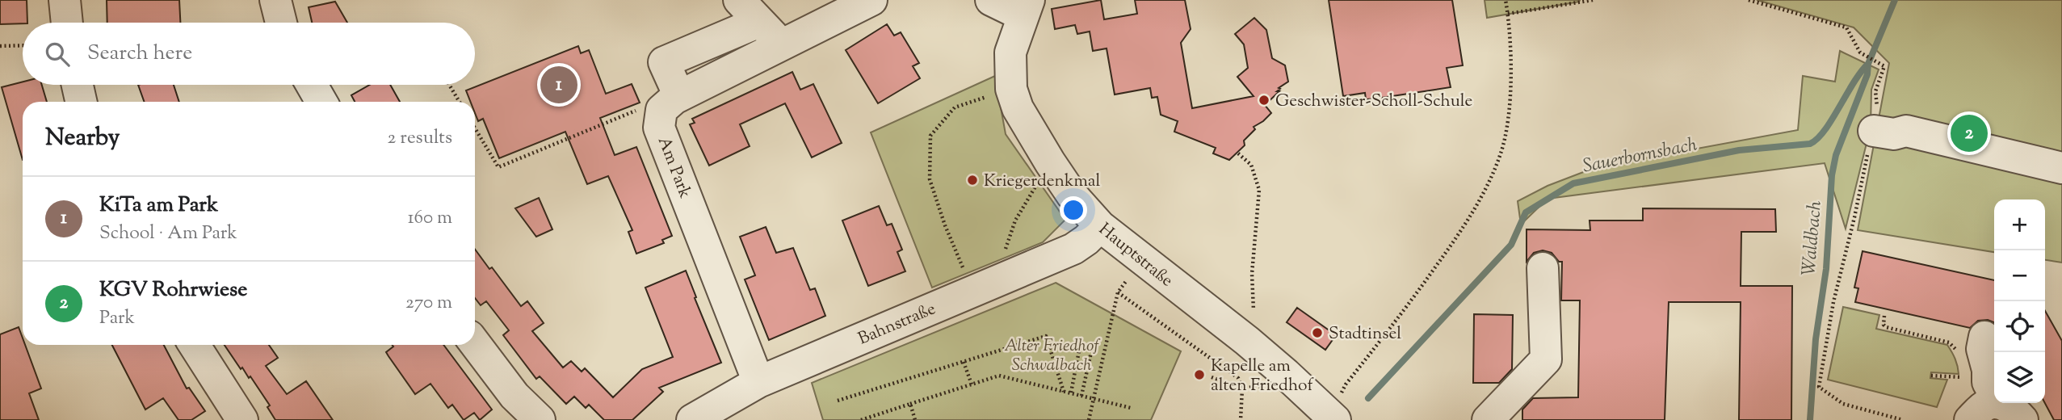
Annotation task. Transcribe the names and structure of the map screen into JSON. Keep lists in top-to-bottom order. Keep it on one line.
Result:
{"streets":{"street":["Am Park","Hauptstraße","Bahnstraße"]},"crossings":[["Am Park","Bahnstraße"],["Hauptstraße","Bahnstraße"]],"water":["Sauerbornsbach","Waldbach"],"parks":["Alter Friedhof Schwalbach"],"places":["Geschwister-Scholl-Schule","Kriegerdenkmal","Stadtinsel","Kapelle am alten Friedhof"],"page":{"search":"Search here","pins":["1","2"],"heading":["Nearby","2 results"],"list":[{"mark":"1","name":"KiTa am Park","note":"School · Am Park","value":"160 m"},{"mark":"2","name":"KGV Rohrwiese","note":"Park","value":"270 m"}],"map_buttons":["+","−"]}}
